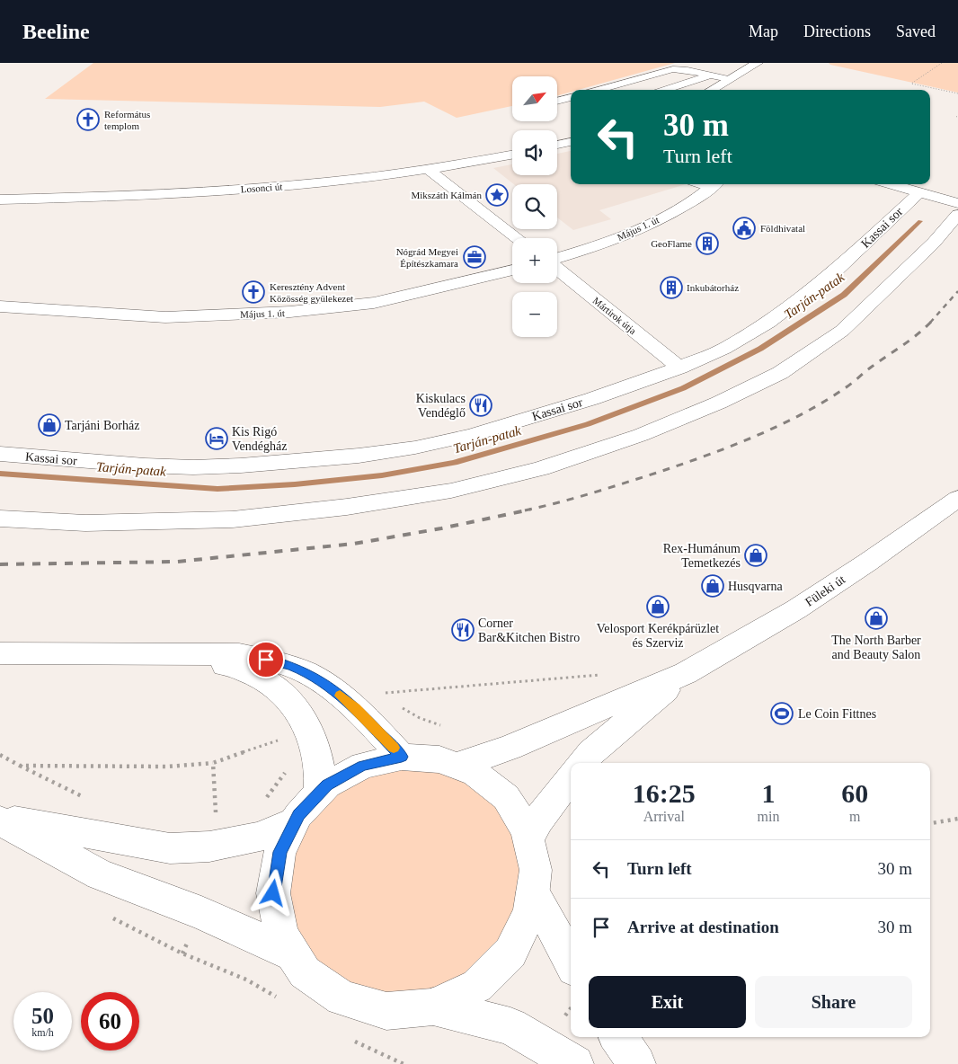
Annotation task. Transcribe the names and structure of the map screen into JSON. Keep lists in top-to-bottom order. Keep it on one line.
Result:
{"streets":{"street":["Losonci út","Kassai sor","Május 1. út","Mártírok útja","Füleki út"]},"crossings":[["Kassai sor","Mártírok útja"]],"water":["Tarján-patak"],"places":{"church":["Református templom","Keresztény Advent Közösség gyülekezet"],"place":["Mikszáth Kálmán"],"public building":["Földhivatal"],"building":["GeoFlame","Inkubátorház"],"office":["Nógrád Megyei Építészkamara"],"restaurant":["Kiskulacs Vendéglő","Corner Bar&Kitchen Bistro"],"shop":["Tarjáni Borház","Rex-Humánum Temetkezés","Husqvarna","Velosport Kerékpárüzlet és Szerviz","The North Barber and Beauty Salon"],"hotel":["Kis Rigó Vendégház"],"sports":["Le Coin Fittnes"]},"north":"top right","page":{"header":"Beeline","nav":["Map","Directions","Saved"],"map_buttons":["+","−"],"turn":["30 m","Turn left"],"eta":["16:25","Arrival","1","min","60","m"],"list":[{"name":"Turn left","value":"30 m"},{"name":"Arrive at destination","value":"30 m"}],"buttons":["Exit","Share"],"speed":"50 km/h","limit":"60"}}
